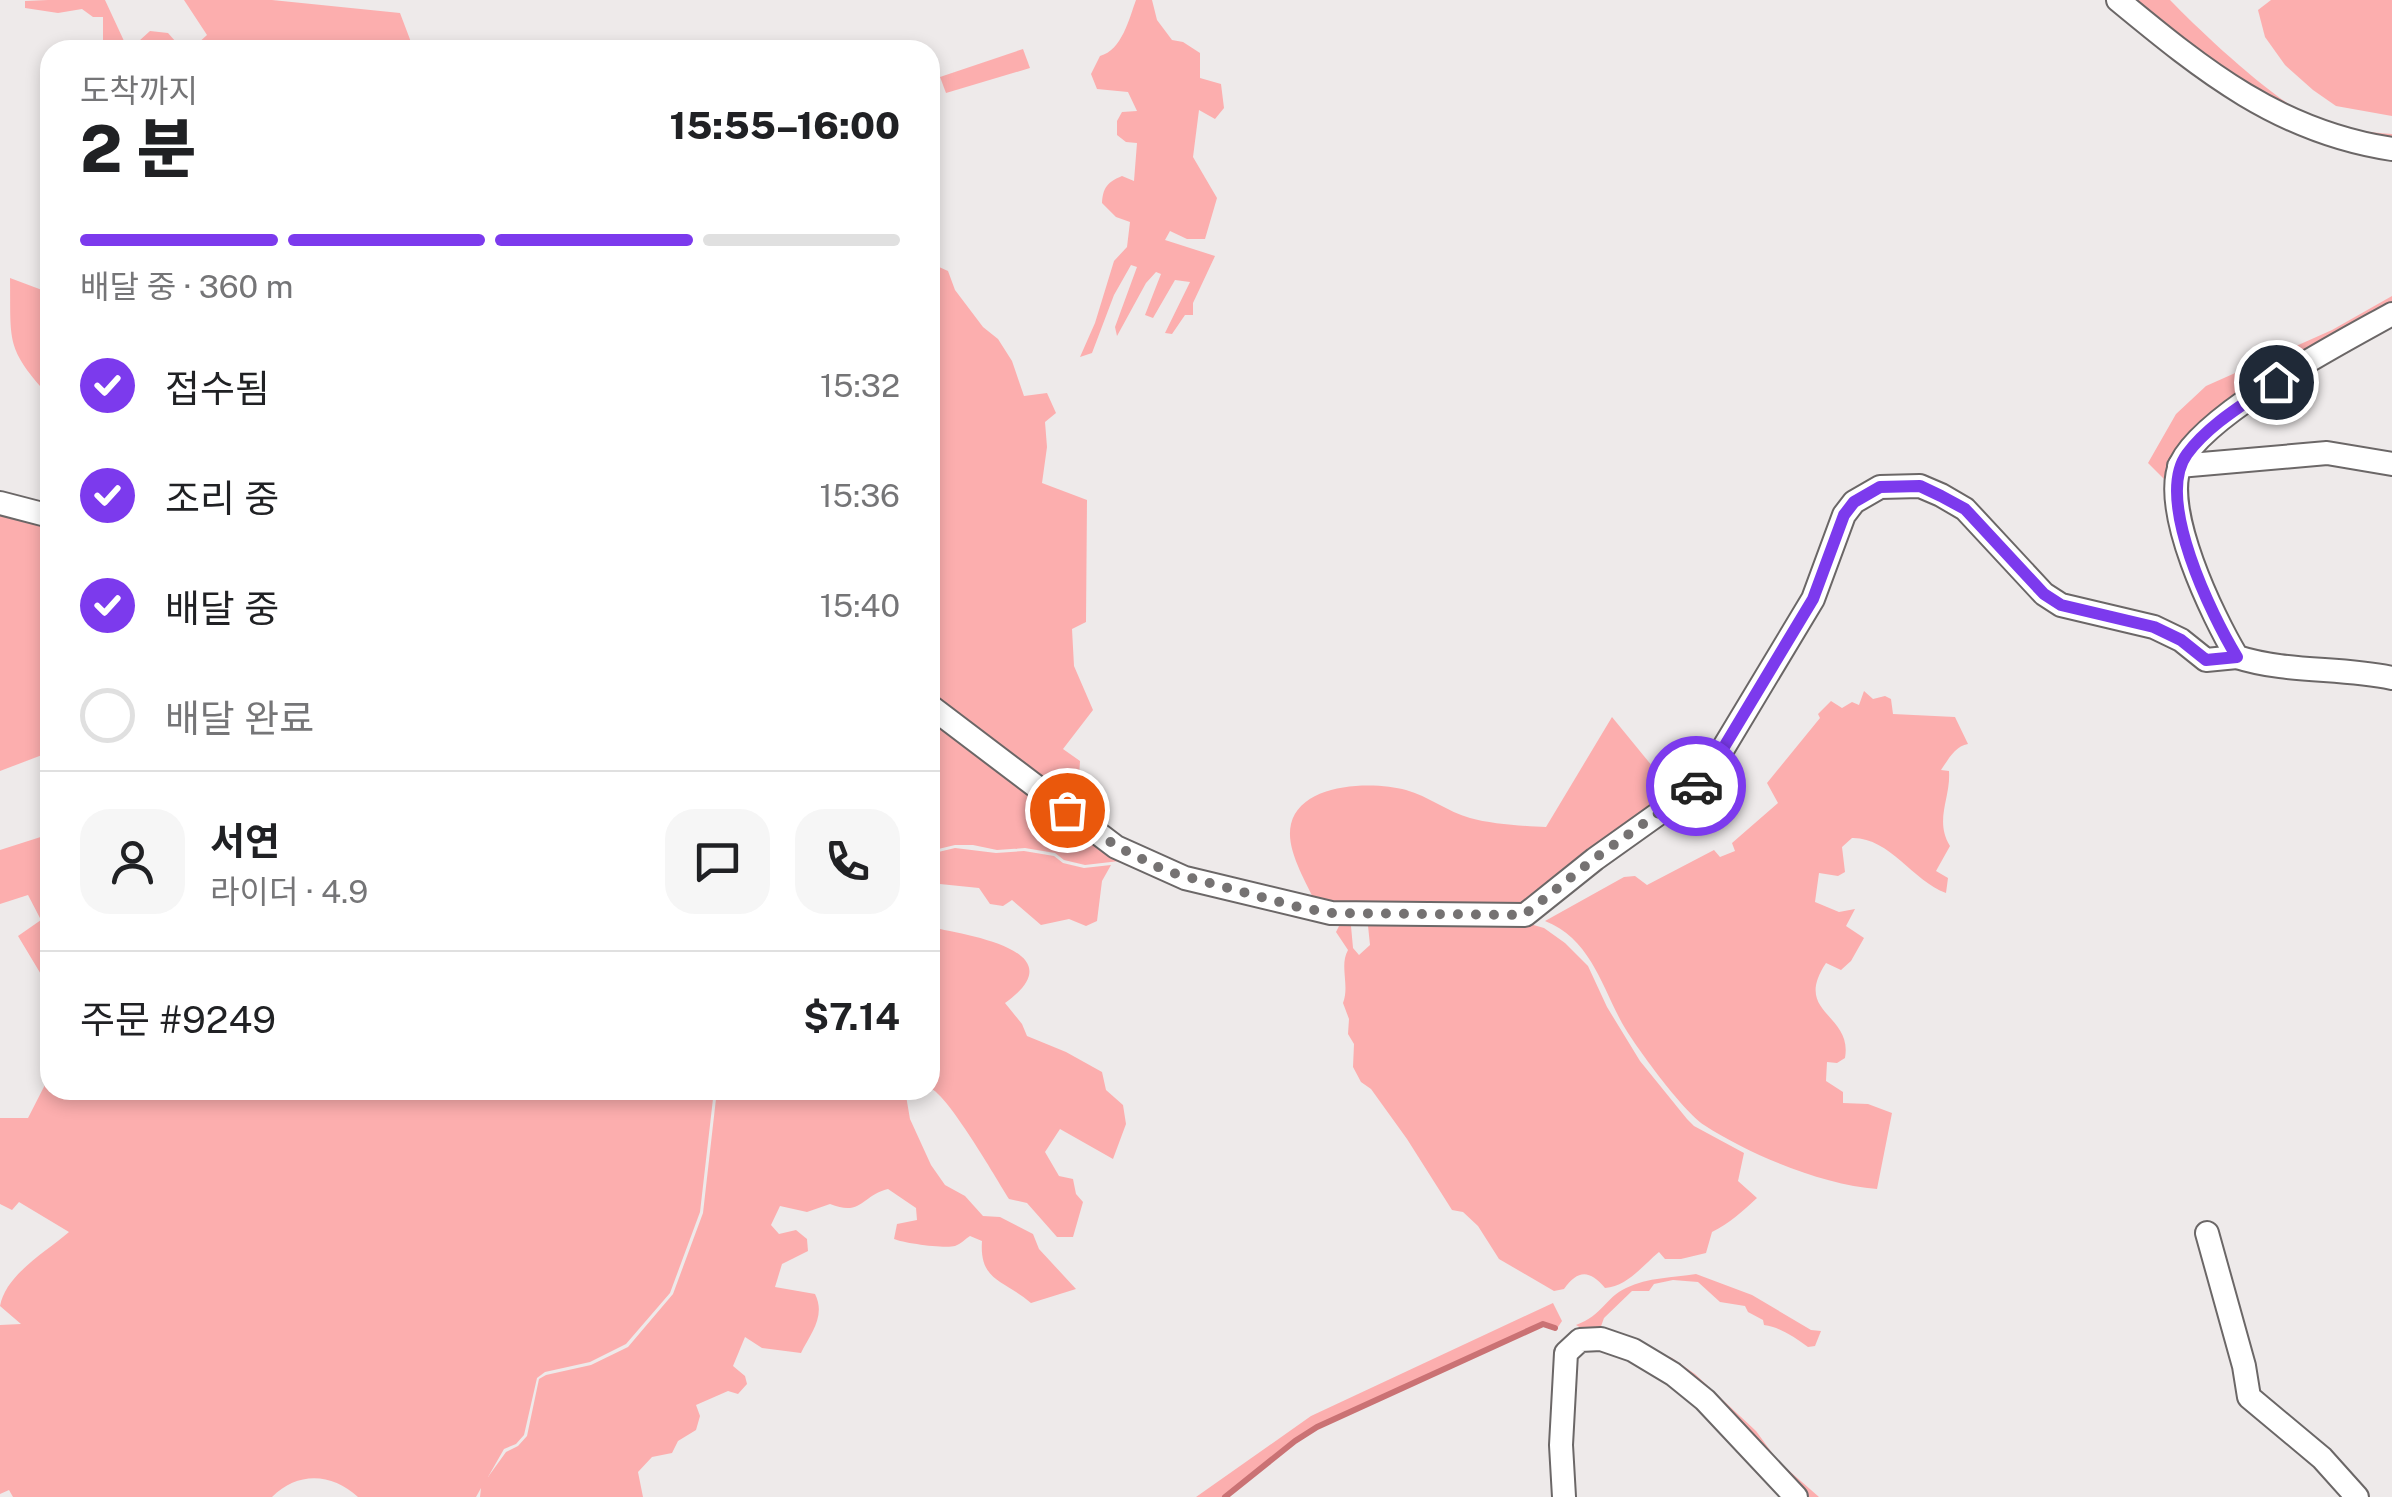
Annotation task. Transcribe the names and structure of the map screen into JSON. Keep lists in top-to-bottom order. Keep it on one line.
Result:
{"page":{"heading":["2 분","도착까지","15:55–16:00"],"panel":["서연","라이더 · 4.9","주문 #9249","$7.14"],"bar":"배달 중 · 360 m","list":[["접수됨","15:32"],["조리 중","15:36"],["배달 중","15:40"],"배달 완료"]}}
